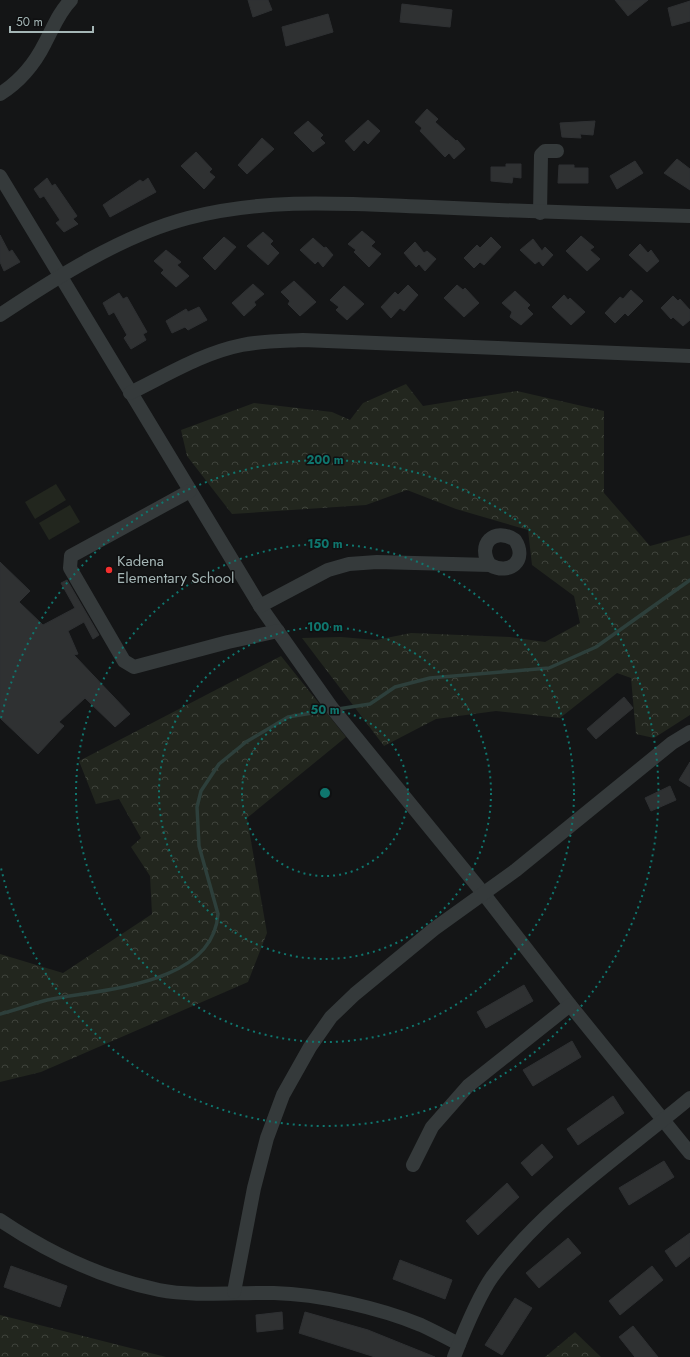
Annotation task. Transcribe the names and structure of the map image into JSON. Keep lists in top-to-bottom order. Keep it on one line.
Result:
{"places":["Kadena Elementary School"],"scale_bar":"50 m","rings":["200 m","150 m","100 m","50 m"]}
